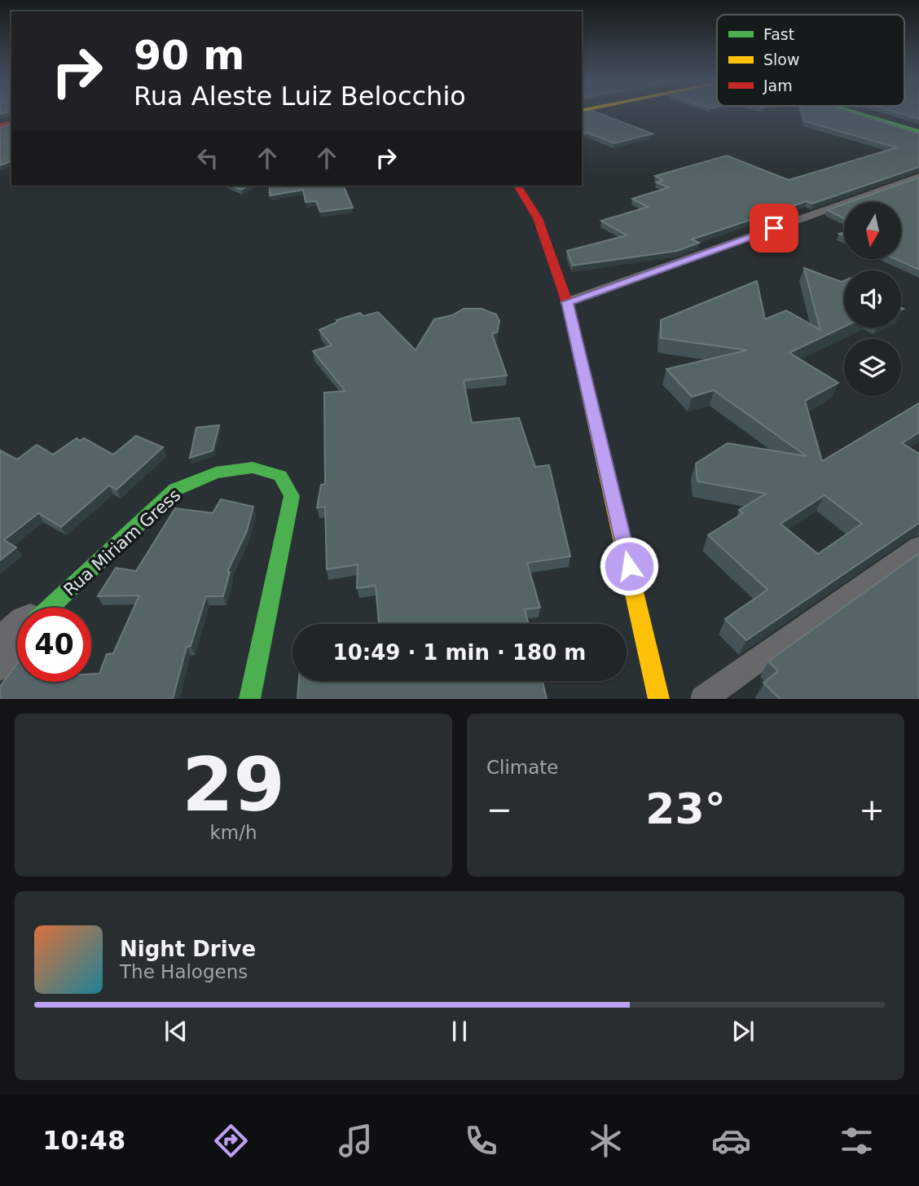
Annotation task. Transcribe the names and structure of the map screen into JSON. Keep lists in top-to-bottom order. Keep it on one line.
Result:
{"streets":{"street":["Rua Miriam Gress"]},"legend":["Fast","Slow","Jam"],"north":"bottom","page":{"turn":["90 m","Rua Aleste Luiz Belocchio"],"limit":"40","trip":"10:49 · 1 min · 180 m","tile":[["29","km/h"],"Climate"],"heat":["−","23°","+"],"song":["Night Drive","The Halogens"],"tabs":"10:48"}}
